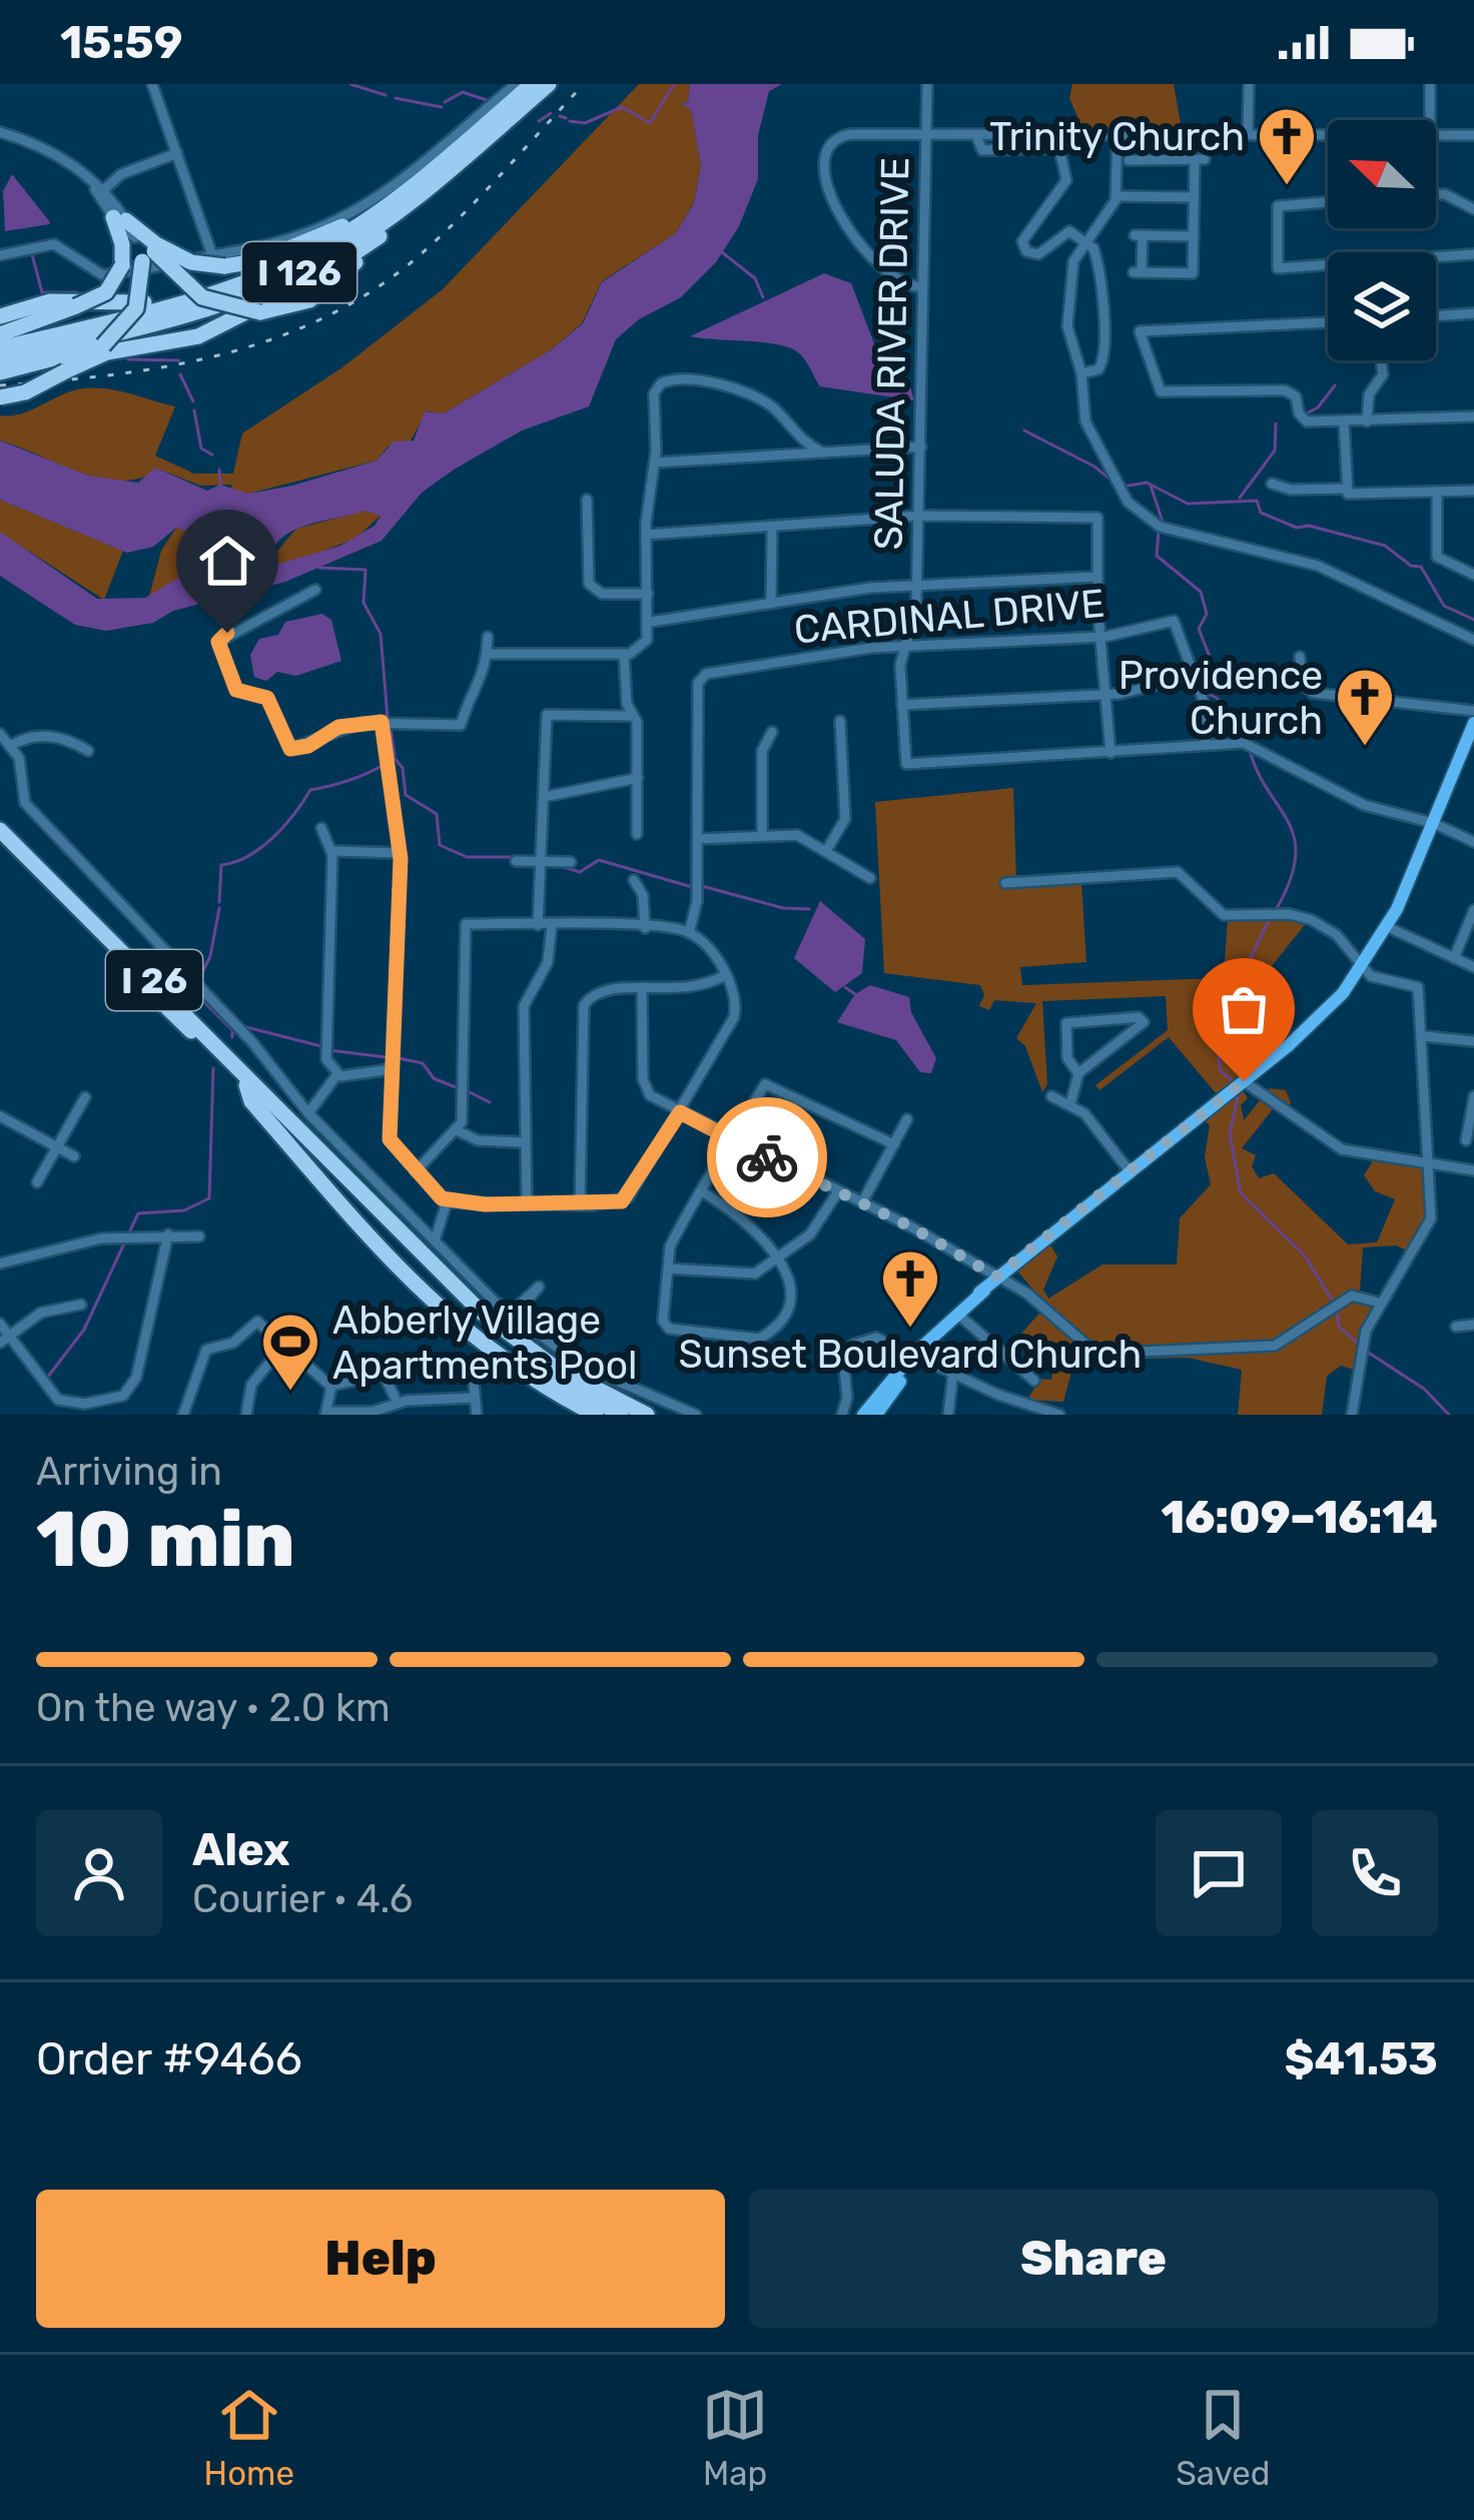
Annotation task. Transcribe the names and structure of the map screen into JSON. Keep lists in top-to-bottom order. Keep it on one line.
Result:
{"streets":{"highway":["I 126","I 26"],"street":["SALUDA RIVER DRIVE","CARDINAL DRIVE"]},"crossings":[["SALUDA RIVER DRIVE","CARDINAL DRIVE"]],"places":{"church":["Trinity Church","Providence Church","Sunset Boulevard Church"],"sports":["Abberly Village Apartments Pool"]},"north":"top left","page":{"status":"15:59","heading":["10 min","Arriving in","16:09–16:14"],"panel":["Alex","Courier · 4.6","Order #9466","$41.53"],"bar":"On the way · 2.0 km","buttons":["Help","Share"],"tabs":["Home","Map","Saved"]}}
